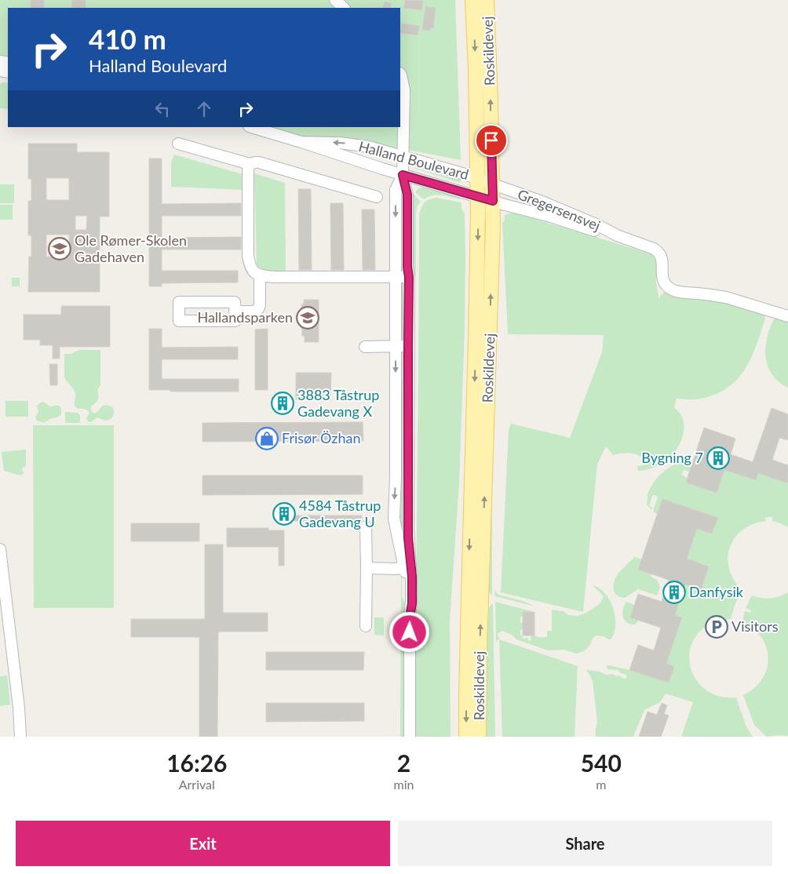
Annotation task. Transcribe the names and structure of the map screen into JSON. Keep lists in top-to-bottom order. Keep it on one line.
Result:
{"streets":{"main road":["Roskildevej"],"street":["Halland Boulevard","Gregersensvej"]},"crossings":[["Roskildevej","Halland Boulevard"],["Roskildevej","Gregersensvej"],["Halland Boulevard","Gregersensvej"]],"places":{"school or university":["Ole Rømer-Skolen Gadehaven","Hallandsparken"],"building":["3883 Tåstrup Gadevang X","Bygning 7","4584 Tåstrup Gadevang U","Danfysik"],"shop":["Frisør Özhan"],"parking":["Visitors"]},"page":{"turn":["410 m","Halland Boulevard"],"eta":["16:26","Arrival","2","min","540","m"],"buttons":["Exit","Share"]}}
